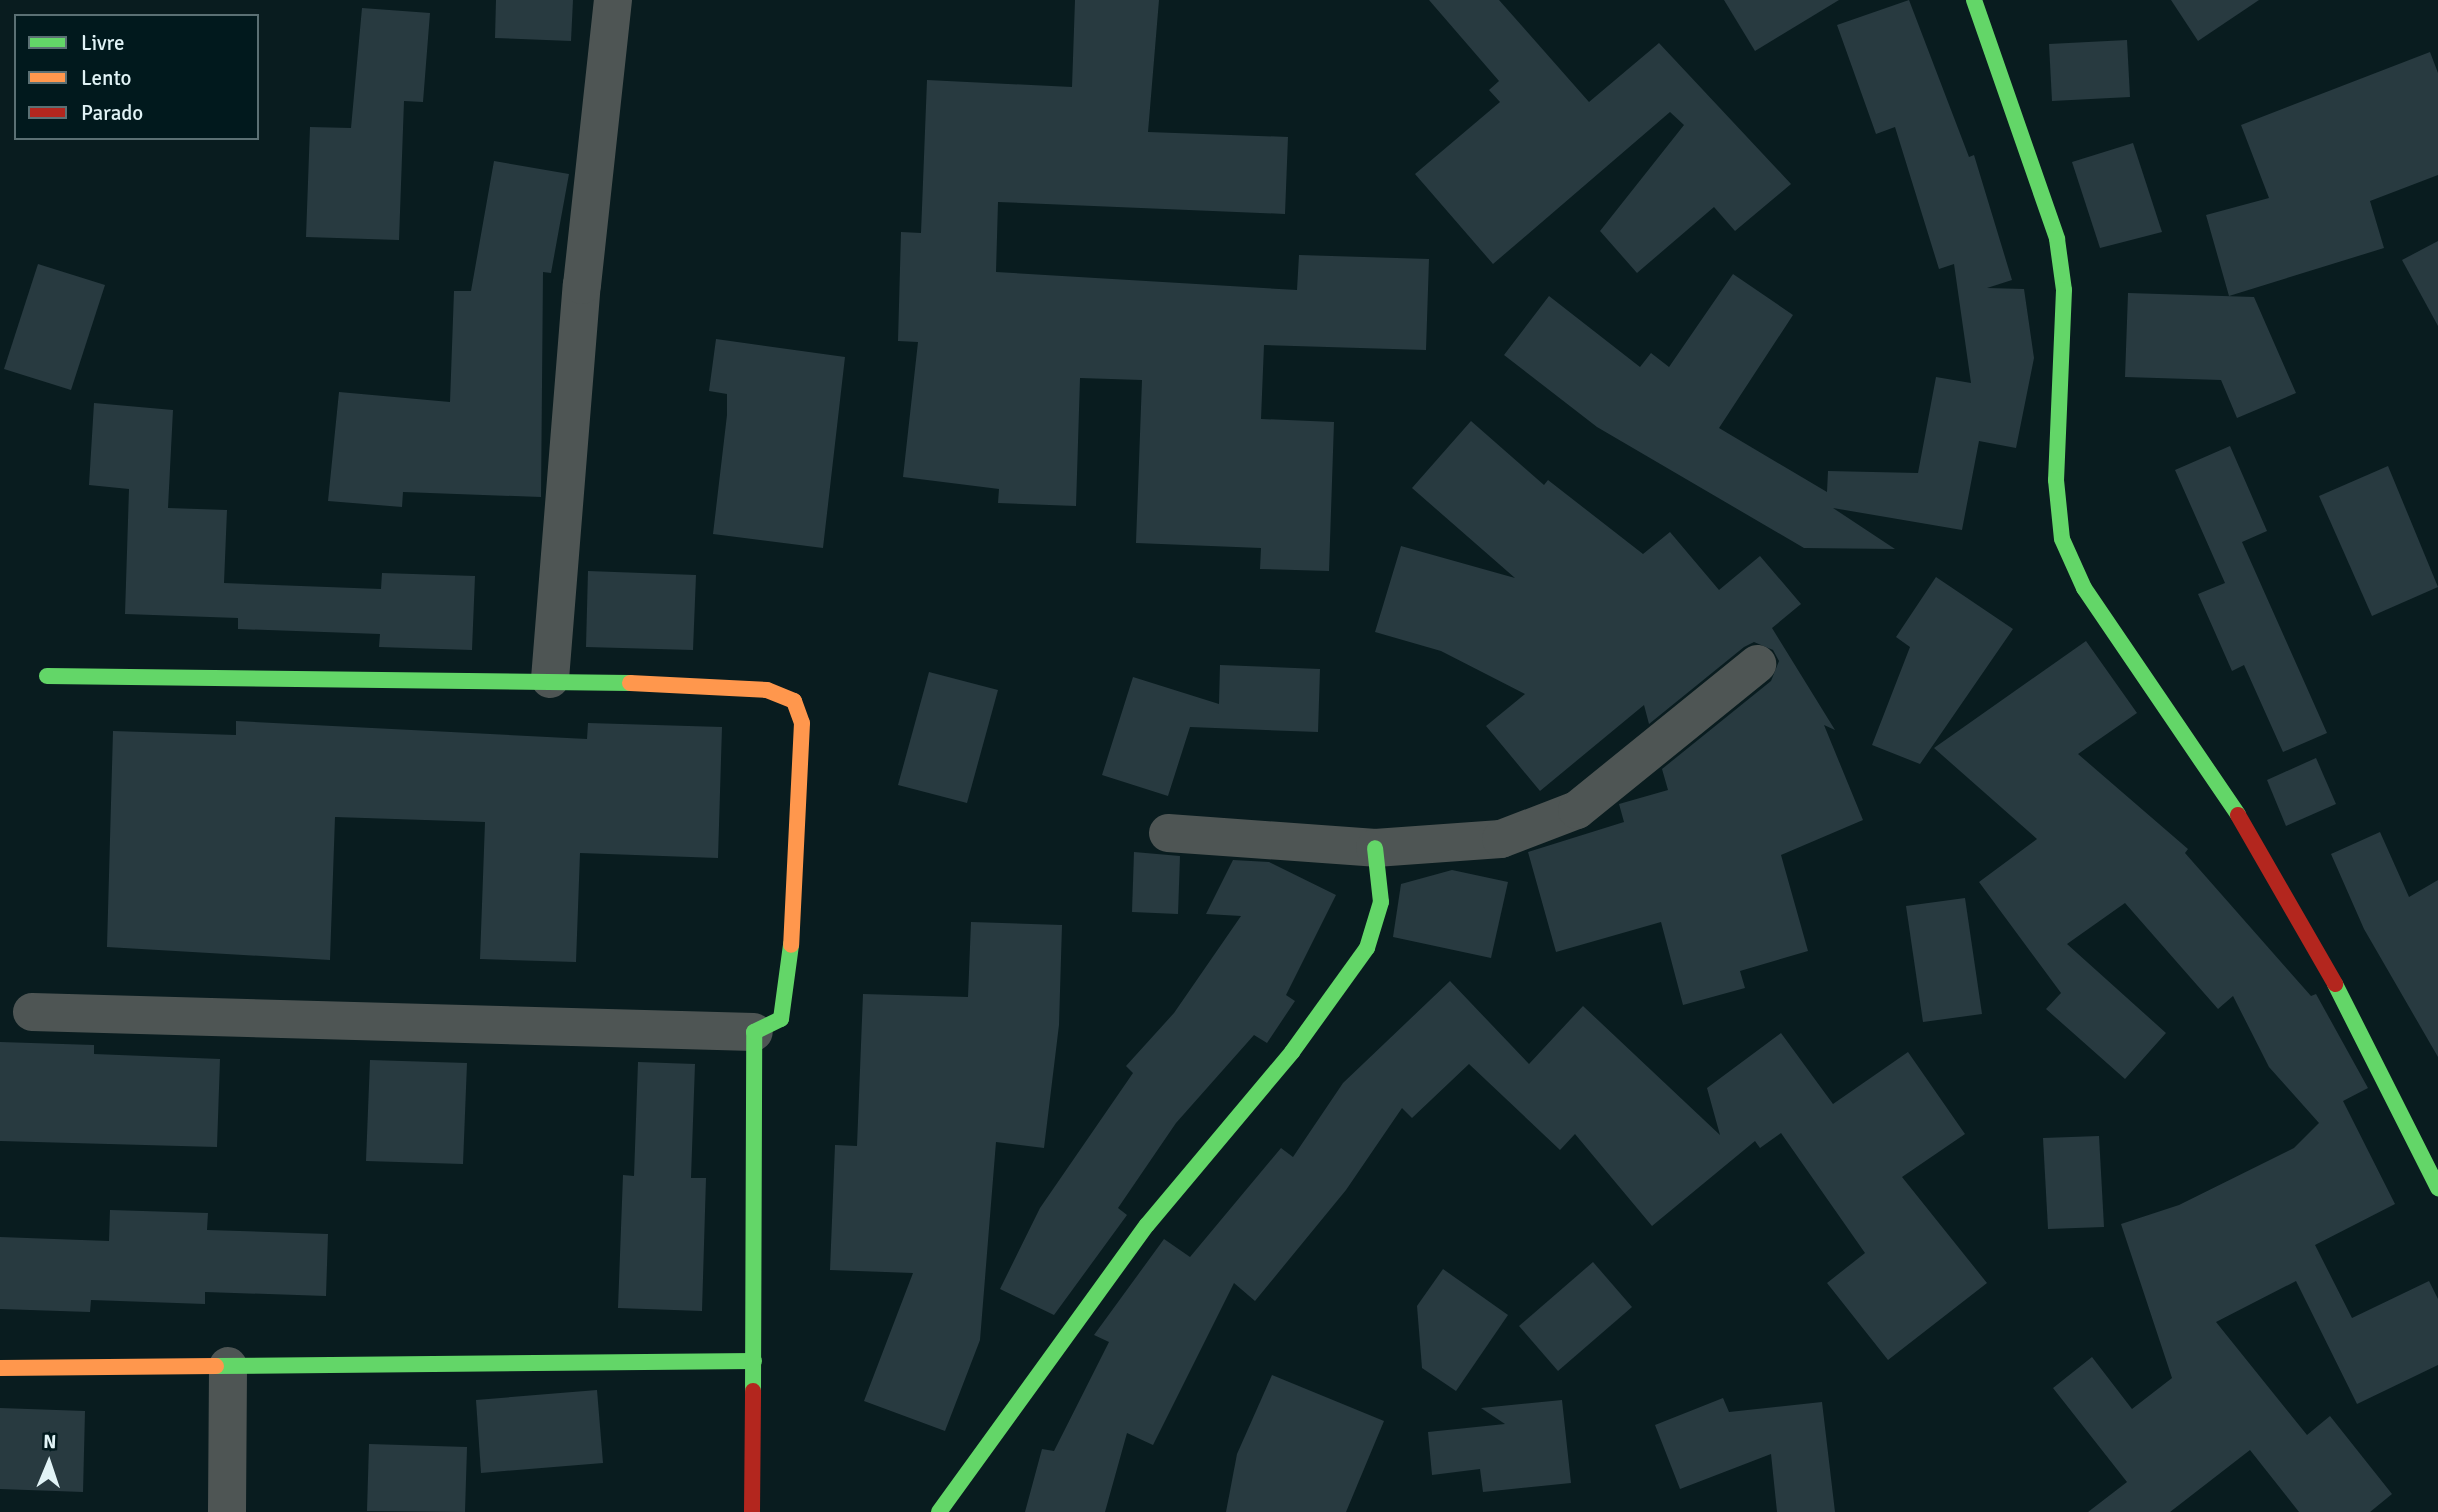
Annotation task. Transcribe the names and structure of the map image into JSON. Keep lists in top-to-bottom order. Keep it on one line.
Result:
{"legend":["Livre","Lento","Parado"],"north":"top"}
